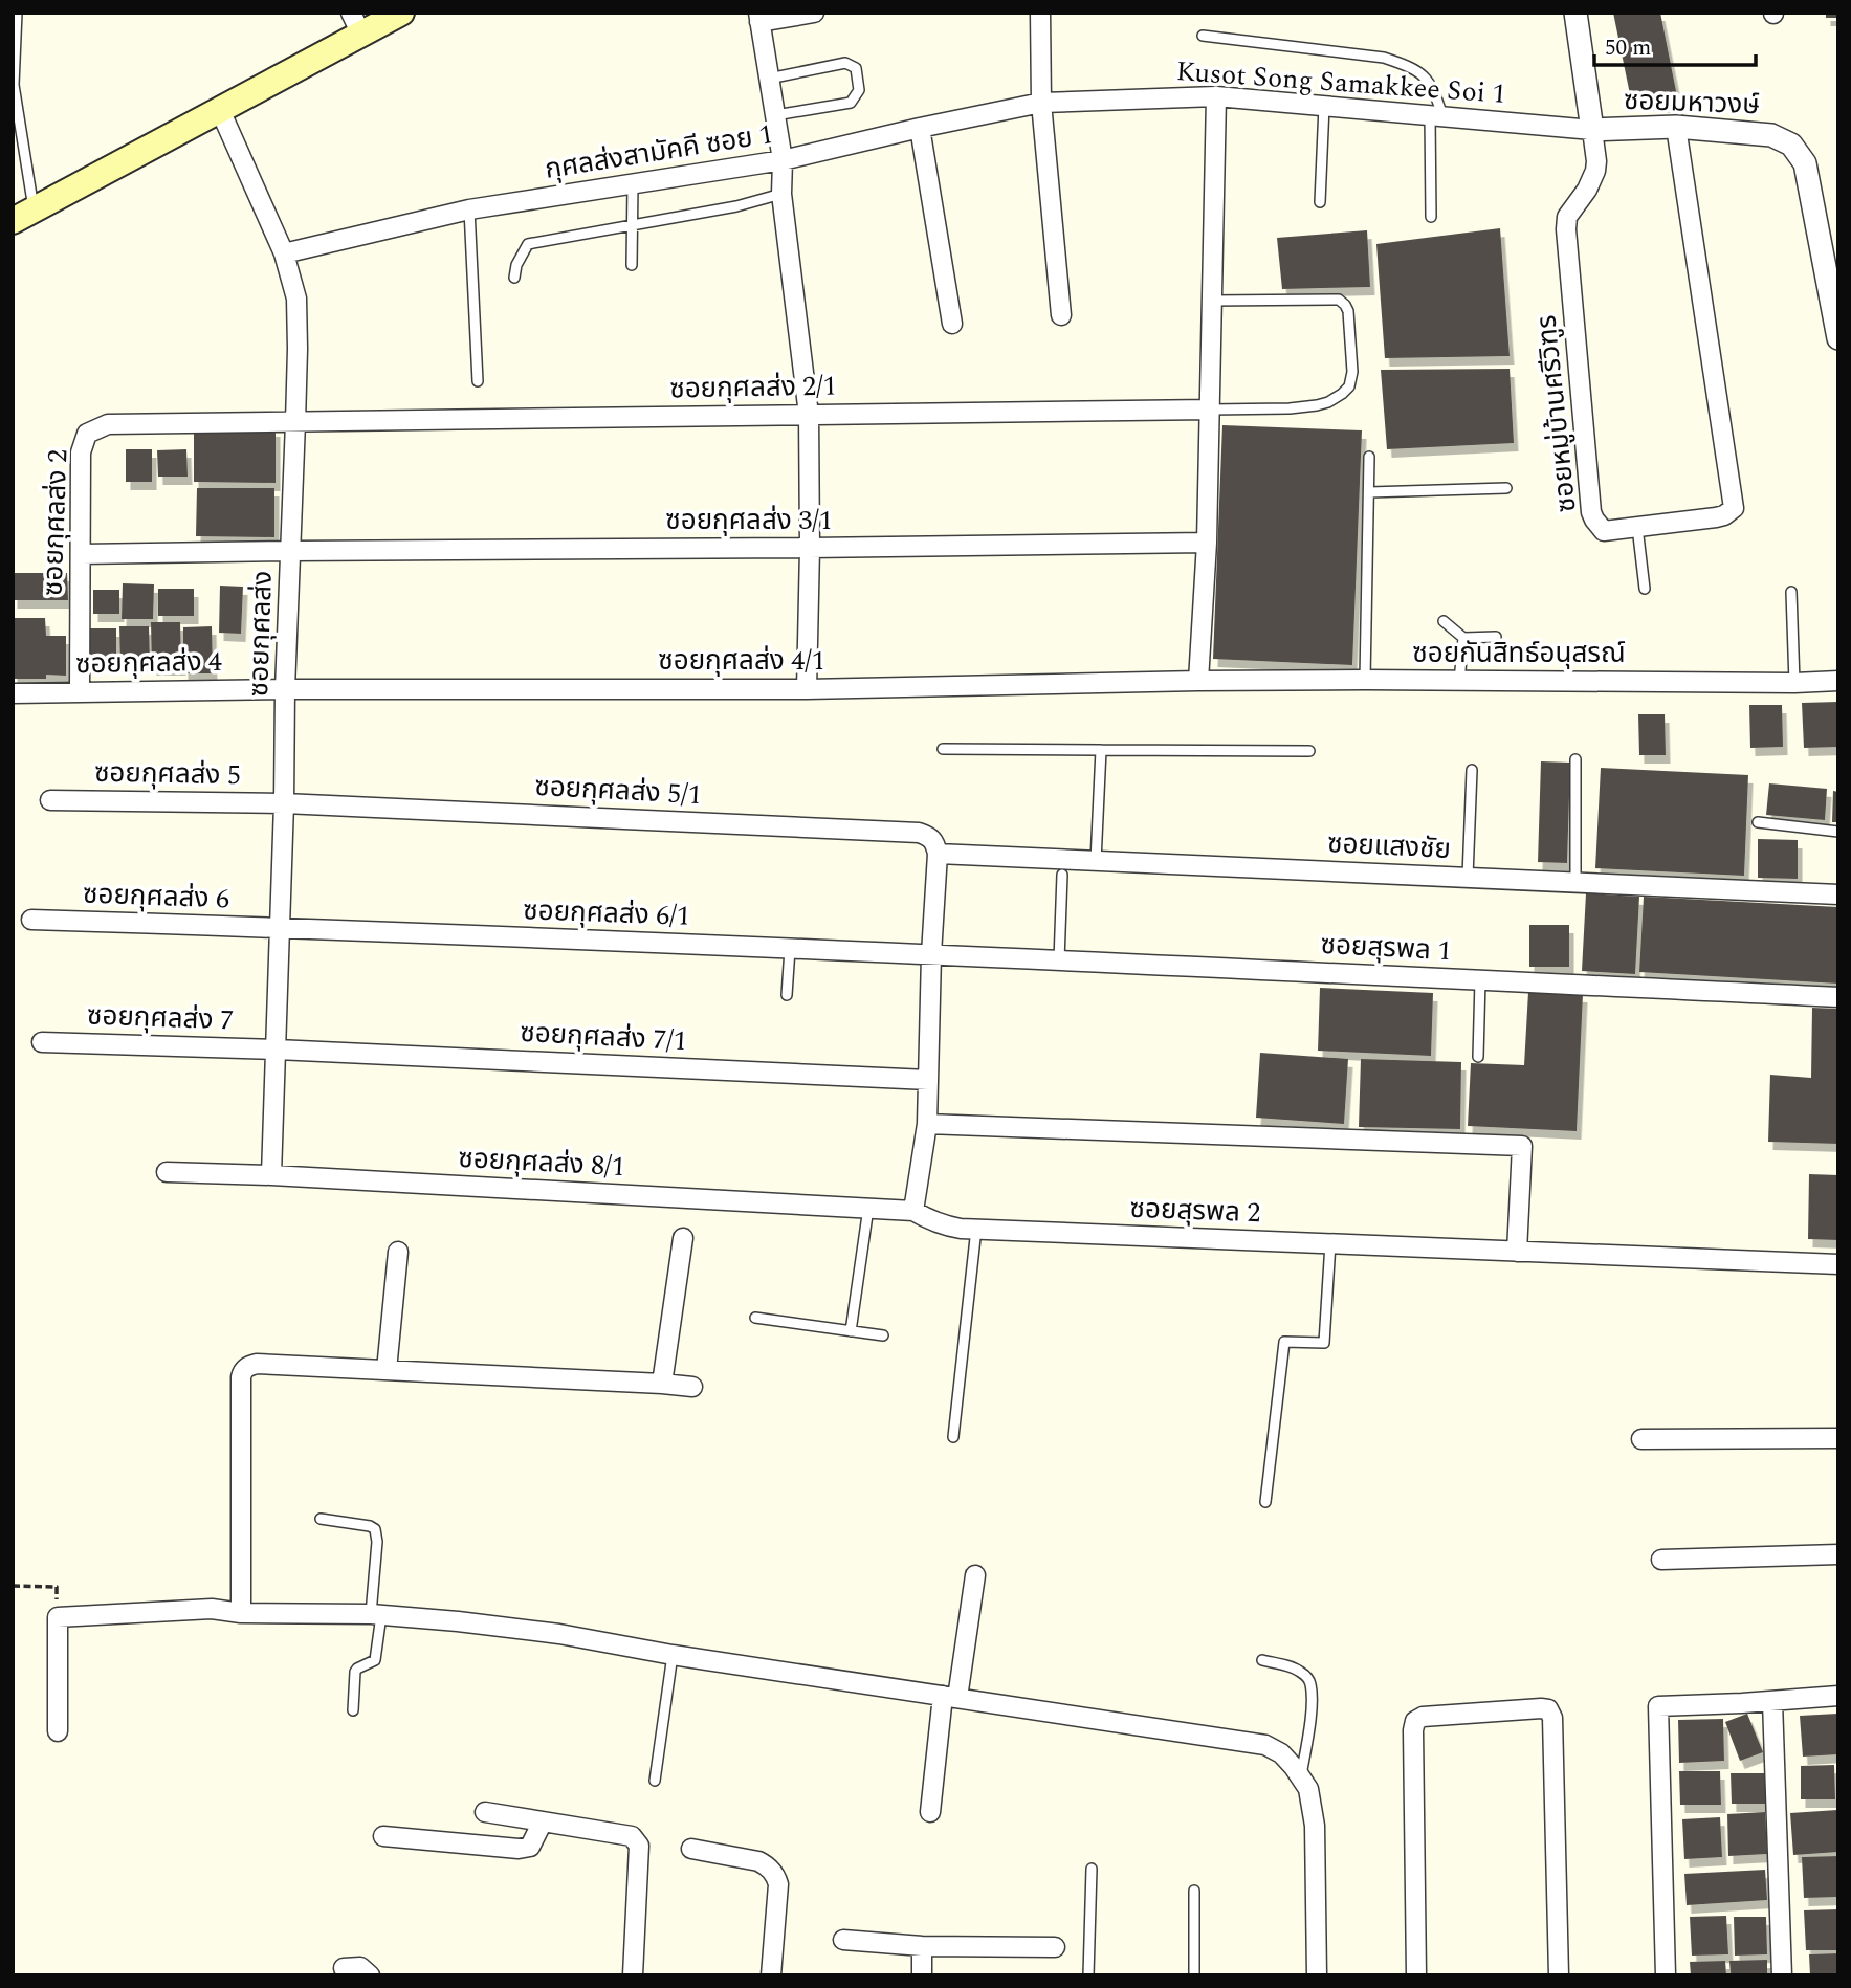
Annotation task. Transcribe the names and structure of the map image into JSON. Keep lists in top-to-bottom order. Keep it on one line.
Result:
{"streets":{"street":["Kusot Song Samakkee Soi 1","ซอยมหาวงษ์","กุศลส่งสามัคคี ซอย 1","ซอยกุศลส่ง 2/1","ซอยหมู่บ้านศรีวิฑูร","ซอยกุศลส่ง 3/1","ซอยกุศลส่ง 2","ซอยกุศลส่ง","ซอยกันสิทธ์อนุสรณ์","ซอยกุศลส่ง 4/1","ซอยกุศลส่ง 4","ซอยกุศลส่ง 5","ซอยกุศลส่ง 5/1","ซอยแสงชัย","ซอยกุศลส่ง 6","ซอยกุศลส่ง 6/1","ซอยสุรพล 1","ซอยกุศลส่ง 7","ซอยกุศลส่ง 7/1","ซอยกุศลส่ง 8/1","ซอยสุรพล 2"]},"crossings":[["Kusot Song Samakkee Soi 1","ซอยมหาวงษ์"],["Kusot Song Samakkee Soi 1","กุศลส่งสามัคคี ซอย 1"],["Kusot Song Samakkee Soi 1","ซอยหมู่บ้านศรีวิฑูร"],["ซอยมหาวงษ์","ซอยหมู่บ้านศรีวิฑูร"],["กุศลส่งสามัคคี ซอย 1","ซอยกุศลส่ง"],["ซอยกุศลส่ง 2/1","ซอยกุศลส่ง 2"],["ซอยกุศลส่ง 2/1","ซอยกุศลส่ง"],["ซอยกุศลส่ง 3/1","ซอยกุศลส่ง 2"],["ซอยกุศลส่ง 3/1","ซอยกุศลส่ง"],["ซอยกุศลส่ง 2","ซอยกุศลส่ง"],["ซอยกุศลส่ง 2","ซอยกุศลส่ง 4"],["ซอยกุศลส่ง","ซอยกุศลส่ง 4/1"],["ซอยกุศลส่ง","ซอยกุศลส่ง 4"],["ซอยกุศลส่ง","ซอยกุศลส่ง 5"],["ซอยกุศลส่ง","ซอยกุศลส่ง 5/1"],["ซอยกุศลส่ง","ซอยกุศลส่ง 6"],["ซอยกุศลส่ง","ซอยกุศลส่ง 6/1"],["ซอยกุศลส่ง","ซอยกุศลส่ง 7"],["ซอยกุศลส่ง","ซอยกุศลส่ง 7/1"],["ซอยกุศลส่ง","ซอยกุศลส่ง 8/1"],["ซอยกันสิทธ์อนุสรณ์","ซอยกุศลส่ง 4/1"],["ซอยกุศลส่ง 4/1","ซอยกุศลส่ง 4"],["ซอยกุศลส่ง 5","ซอยกุศลส่ง 5/1"],["ซอยกุศลส่ง 5/1","ซอยแสงชัย"],["ซอยกุศลส่ง 6","ซอยกุศลส่ง 6/1"],["ซอยกุศลส่ง 6/1","ซอยสุรพล 1"],["ซอยกุศลส่ง 7","ซอยกุศลส่ง 7/1"],["ซอยกุศลส่ง 8/1","ซอยสุรพล 2"]],"scale_bar":"50 m"}
